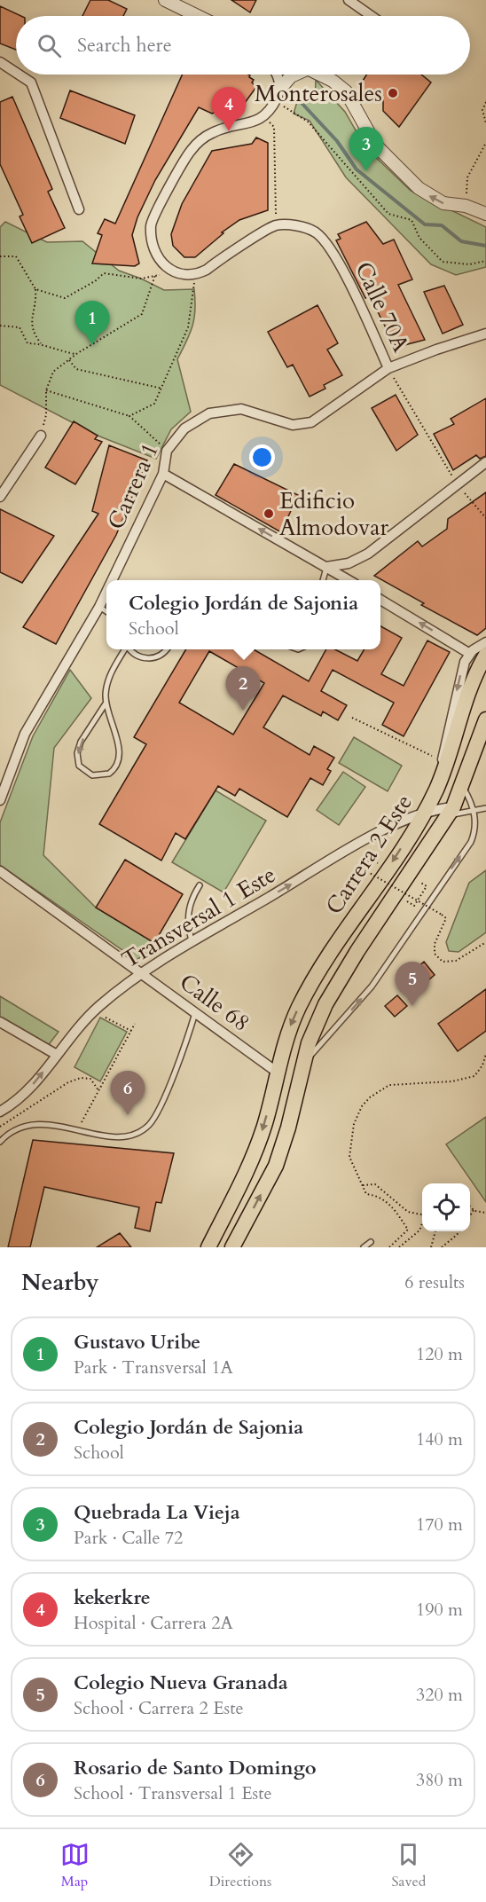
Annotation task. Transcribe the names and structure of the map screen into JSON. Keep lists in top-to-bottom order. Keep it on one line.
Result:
{"streets":{"main road":["Carrera 2 Este"],"street":["Calle 70A","Carrera 1","Transversal 1 Este","Calle 68"]},"crossings":[["Calle 70A","Carrera 1"],["Carrera 2 Este","Transversal 1 Este"],["Carrera 2 Este","Calle 68"],["Transversal 1 Este","Calle 68"]],"one_way":["Transversal 1 Este"],"places":["Monterosales","Edificio Almodovar"],"page":{"search":"Search here","pins":["4","3","1","2","5","6"],"popup":["Colegio Jordán de Sajonia","School"],"heading":["Nearby","6 results"],"list":[{"mark":"1","name":"Gustavo Uribe","note":"Park · Transversal 1A","value":"120 m"},{"mark":"2","name":"Colegio Jordán de Sajonia","note":"School","value":"140 m"},{"mark":"3","name":"Quebrada La Vieja","note":"Park · Calle 72","value":"170 m"},{"mark":"4","name":"kekerkre","note":"Hospital · Carrera 2A","value":"190 m"},{"mark":"5","name":"Colegio Nueva Granada","note":"School · Carrera 2 Este","value":"320 m"},{"mark":"6","name":"Rosario de Santo Domingo","note":"School · Transversal 1 Este","value":"380 m"}],"nav":["Map","Directions","Saved"]}}
